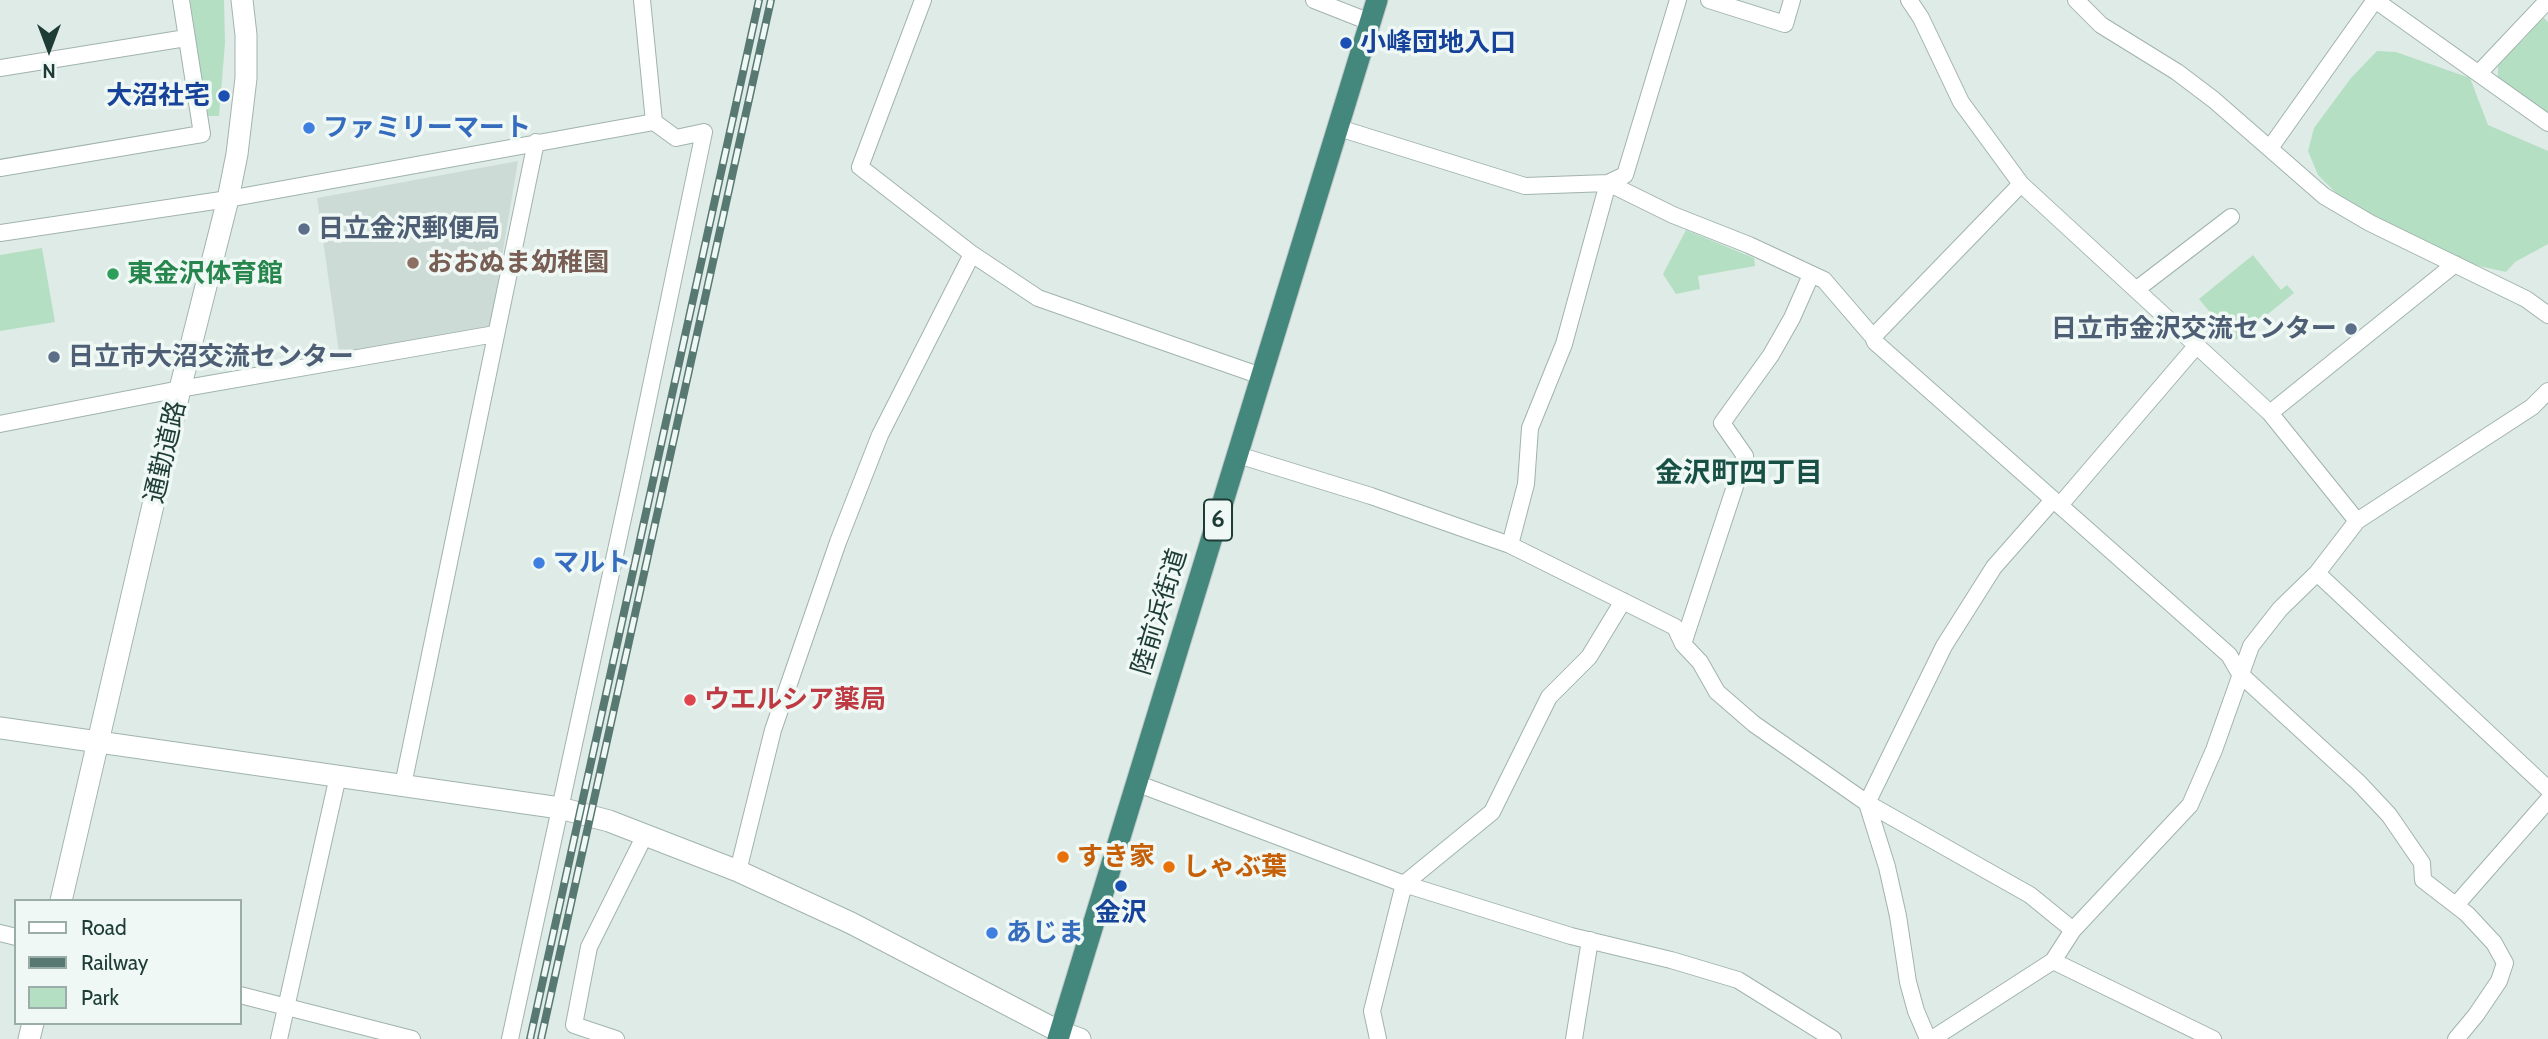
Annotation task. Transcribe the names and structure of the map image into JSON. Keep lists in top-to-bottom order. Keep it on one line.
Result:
{"streets":{"highway":["6","陸前浜街道"],"street":["通勤道路"]},"districts":["金沢町四丁目"],"places":["小峰団地入口","大沼社宅","ファミリーマート","日立金沢郵便局","おおぬま幼稚園","東金沢体育館","日立市金沢交流センター","日立市大沼交流センター","マルト","ウエルシア薬局","すき家","しゃぶ葉","金沢","あじま"],"legend":["Road","Railway","Park"],"north":"bottom"}
